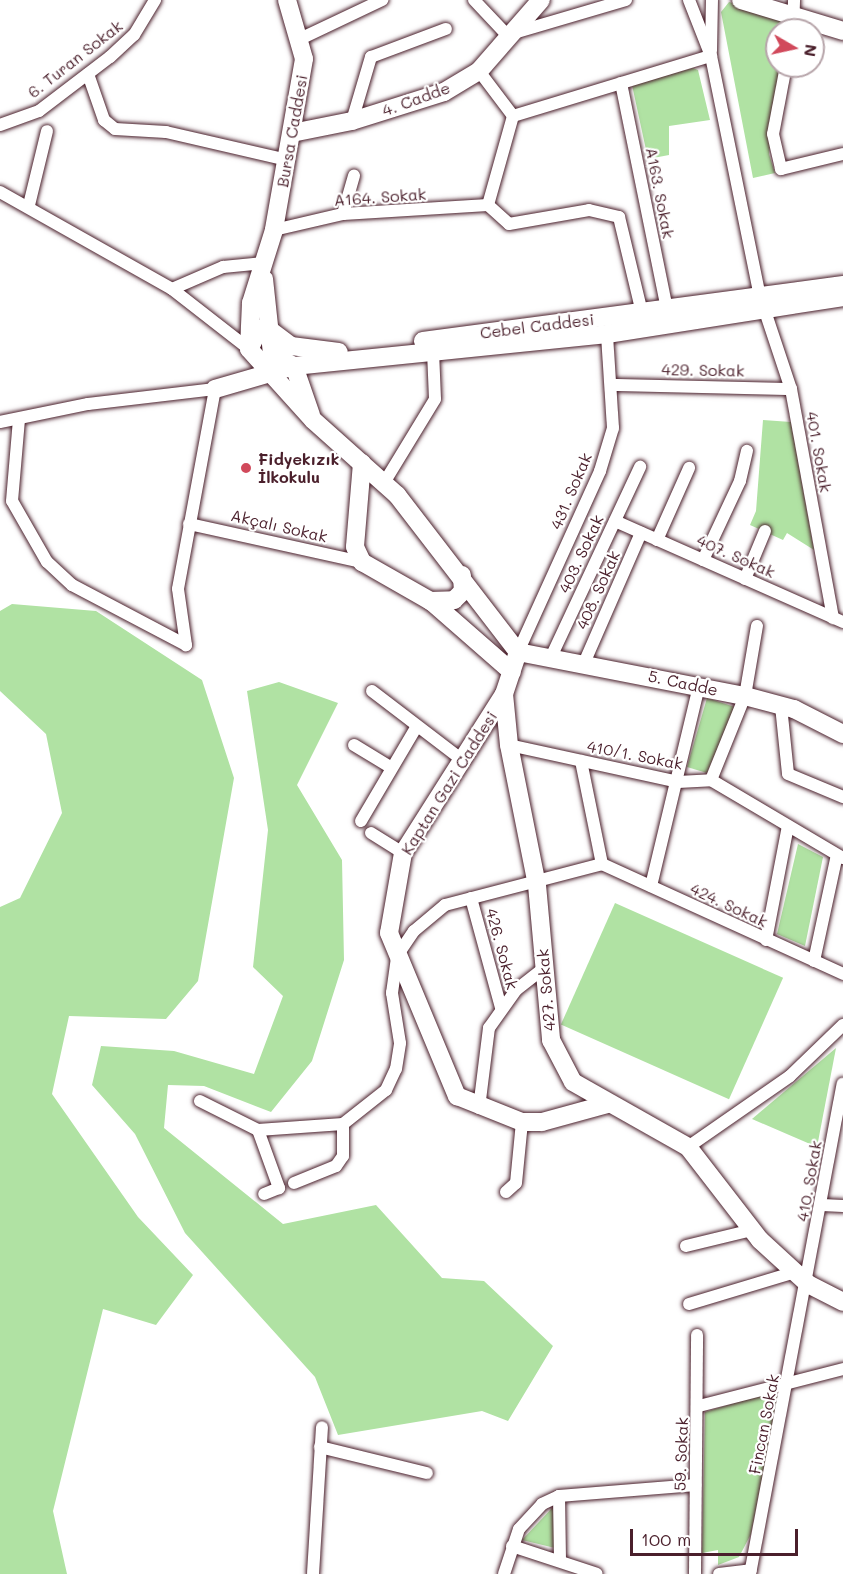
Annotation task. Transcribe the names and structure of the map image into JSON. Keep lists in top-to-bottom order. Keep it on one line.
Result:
{"streets":{"main road":["4. Cadde","Bursa Caddesi","Cebel Caddesi","5. Cadde","Kaptan Gazi Caddesi","427. Sokak"],"street":["6. Turan Sokak","A163. Sokak","A164. Sokak","429. Sokak","401. Sokak","431. Sokak","Akçalı Sokak","403. Sokak","407. Sokak","408. Sokak","410/1. Sokak","424. Sokak","426. Sokak","410. Sokak","Fincan Sokak","59. Sokak"]},"crossings":[["4. Cadde","Bursa Caddesi"],["Bursa Caddesi","A164. Sokak"],["A163. Sokak","Cebel Caddesi"],["Cebel Caddesi","401. Sokak"],["Cebel Caddesi","431. Sokak"],["429. Sokak","401. Sokak"],["429. Sokak","431. Sokak"],["401. Sokak","407. Sokak"],["431. Sokak","5. Cadde"],["431. Sokak","427. Sokak"],["403. Sokak","407. Sokak"],["403. Sokak","5. Cadde"],["407. Sokak","408. Sokak"],["408. Sokak","5. Cadde"],["5. Cadde","427. Sokak"],["410/1. Sokak","427. Sokak"],["Kaptan Gazi Caddesi","426. Sokak"],["Kaptan Gazi Caddesi","427. Sokak"],["426. Sokak","427. Sokak"],["427. Sokak","410. Sokak"],["427. Sokak","Fincan Sokak"],["410. Sokak","Fincan Sokak"]],"places":["Fidyekızık İlkokulu"],"scale_bar":"100 m","north":"right"}
